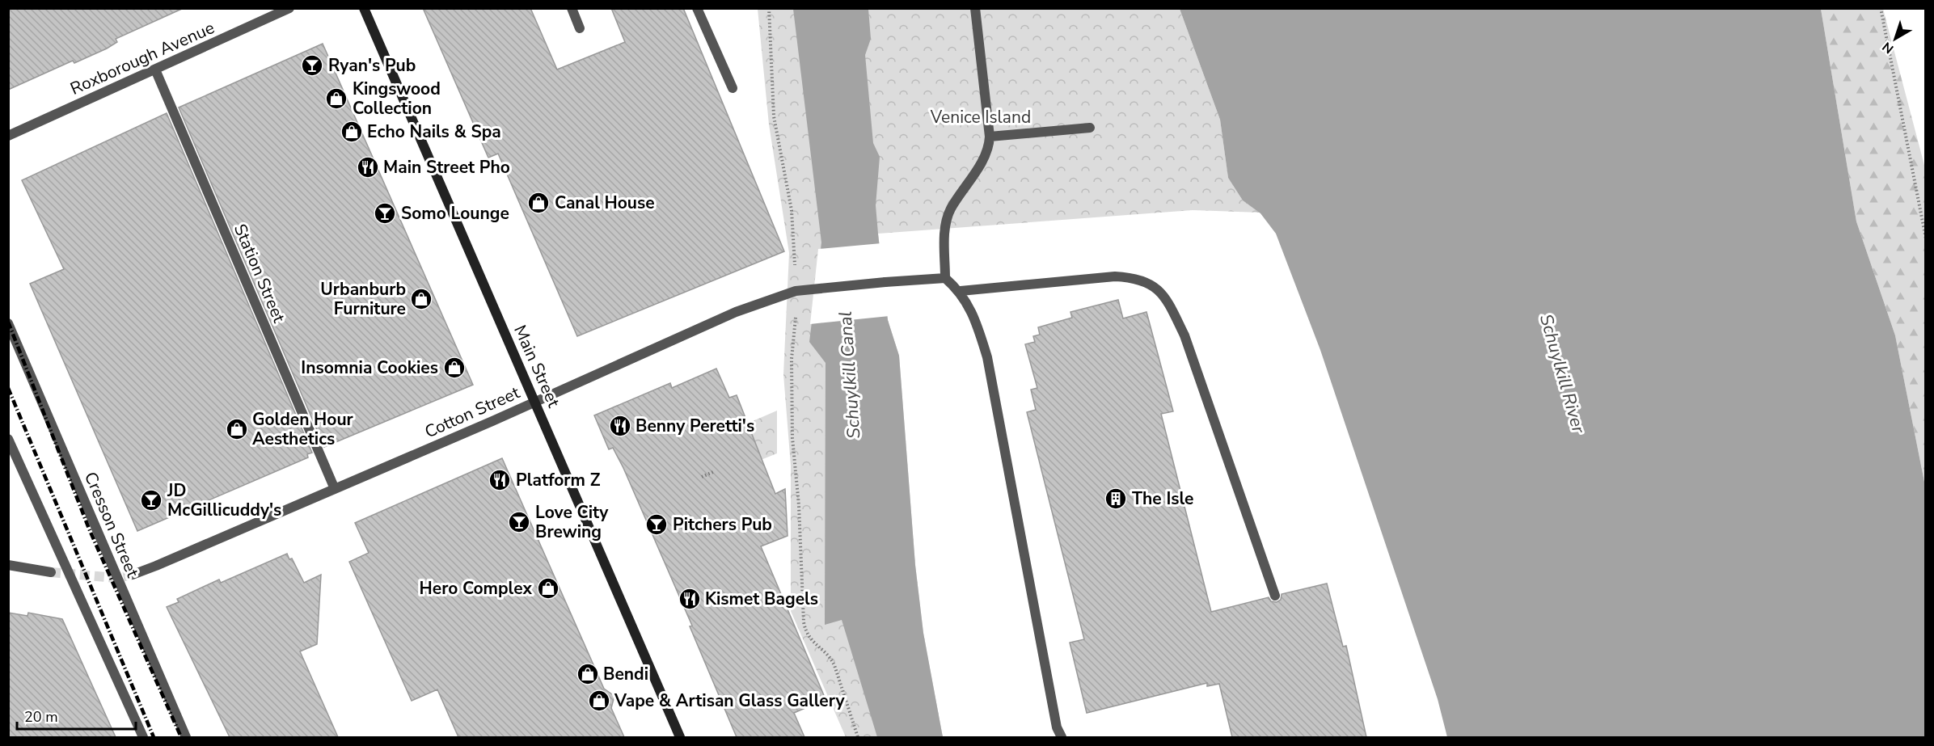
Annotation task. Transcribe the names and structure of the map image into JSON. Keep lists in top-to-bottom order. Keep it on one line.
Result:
{"streets":{"street":["Roxborough Avenue","Station Street","Main Street","Cotton Street","Cresson Street"]},"crossings":[["Roxborough Avenue","Station Street"],["Station Street","Cotton Street"],["Main Street","Cotton Street"]],"water":["Schuylkill River","Schuylkill Canal"],"parks":["Venice Island"],"places":{"bar":["Ryan's Pub","Somo Lounge","JD McGillicuddy's","Love City Brewing","Pitchers Pub"],"shop":["Kingswood Collection","Echo Nails & Spa","Canal House","Urbanburb Furniture","Insomnia Cookies","Golden Hour Aesthetics","Hero Complex","Bendi","Vape & Artisan Glass Gallery"],"restaurant":["Main Street Pho","Benny Peretti's","Platform Z","Kismet Bagels"],"building":["The Isle"]},"scale_bar":"20 m","north":"bottom left"}
